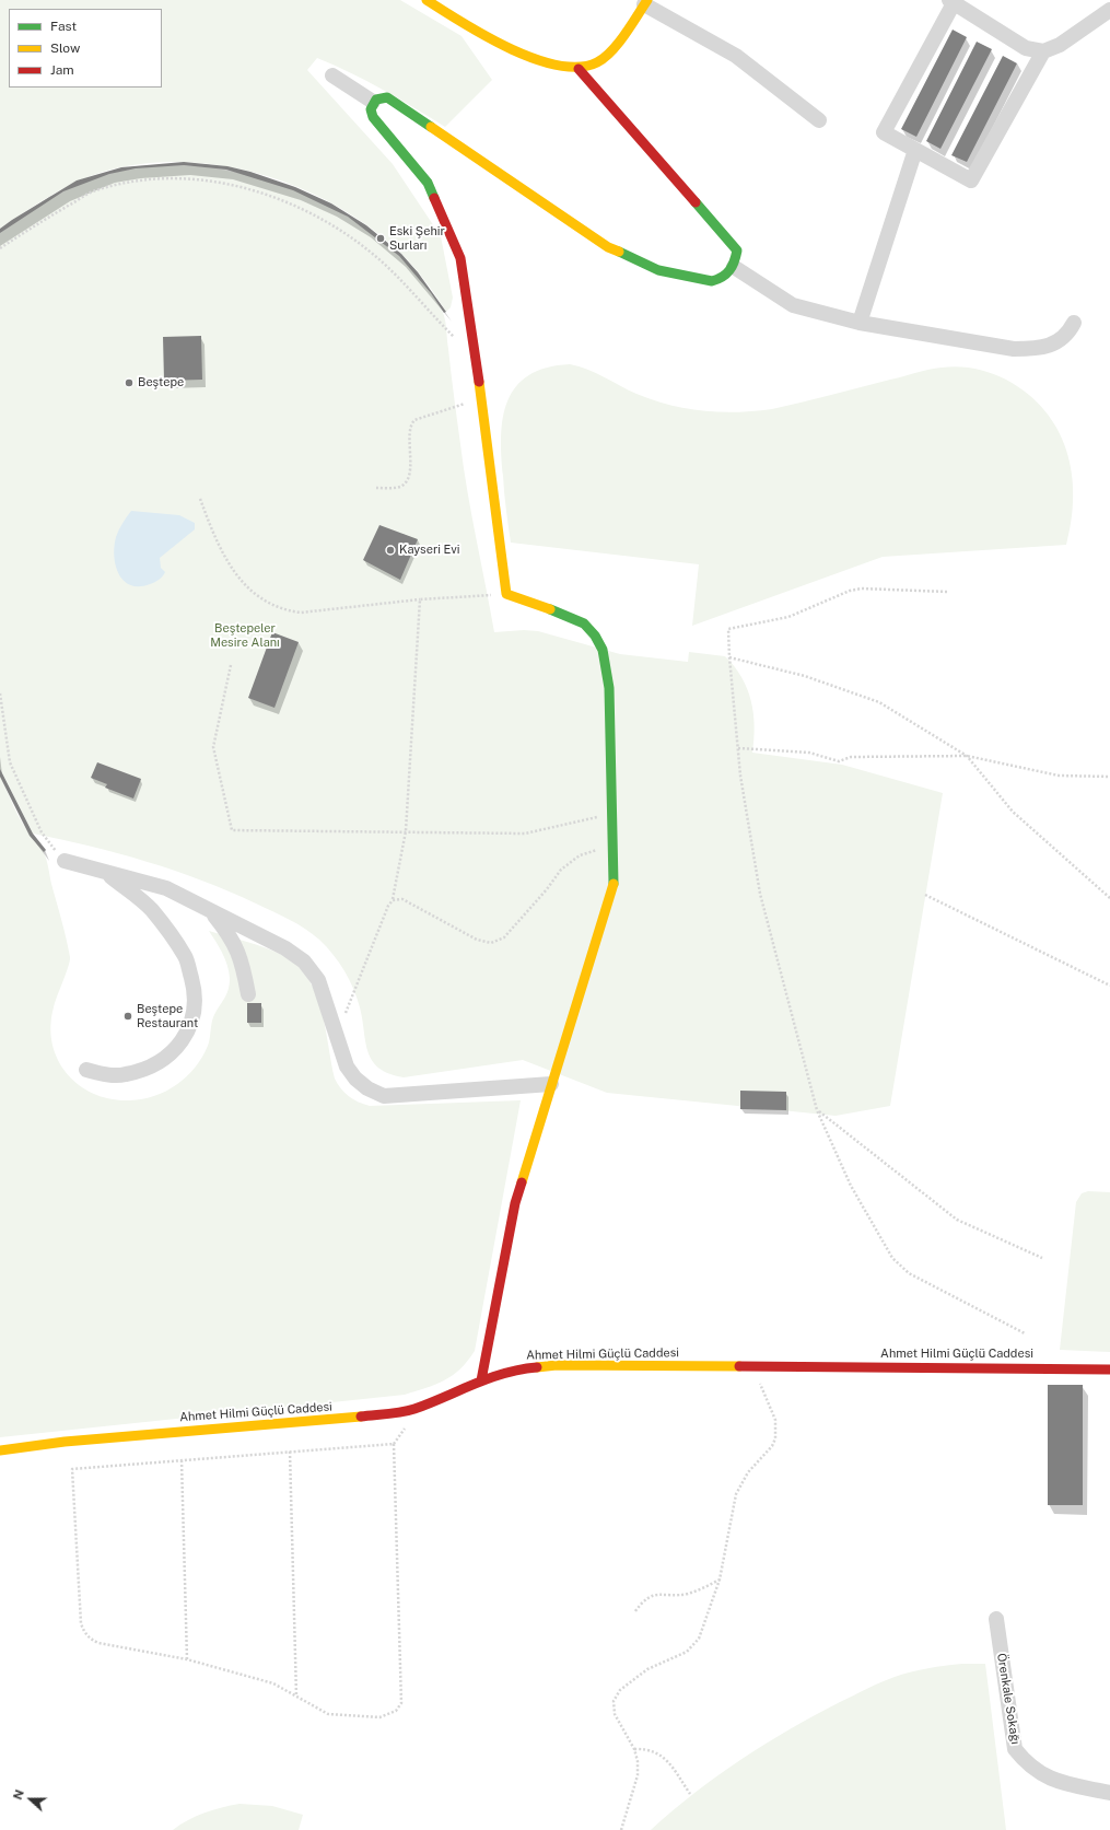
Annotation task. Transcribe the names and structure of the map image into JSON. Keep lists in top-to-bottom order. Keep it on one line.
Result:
{"streets":{"street":["Ahmet Hilmi Güçlü Caddesi","Örenkale Sokağı"]},"parks":["Beştepeler Mesire Alanı"],"places":["Eski Şehir Surları","Beştepe","Kayseri Evi","Beştepe Restaurant"],"legend":["Fast","Slow","Jam"],"north":"left"}
